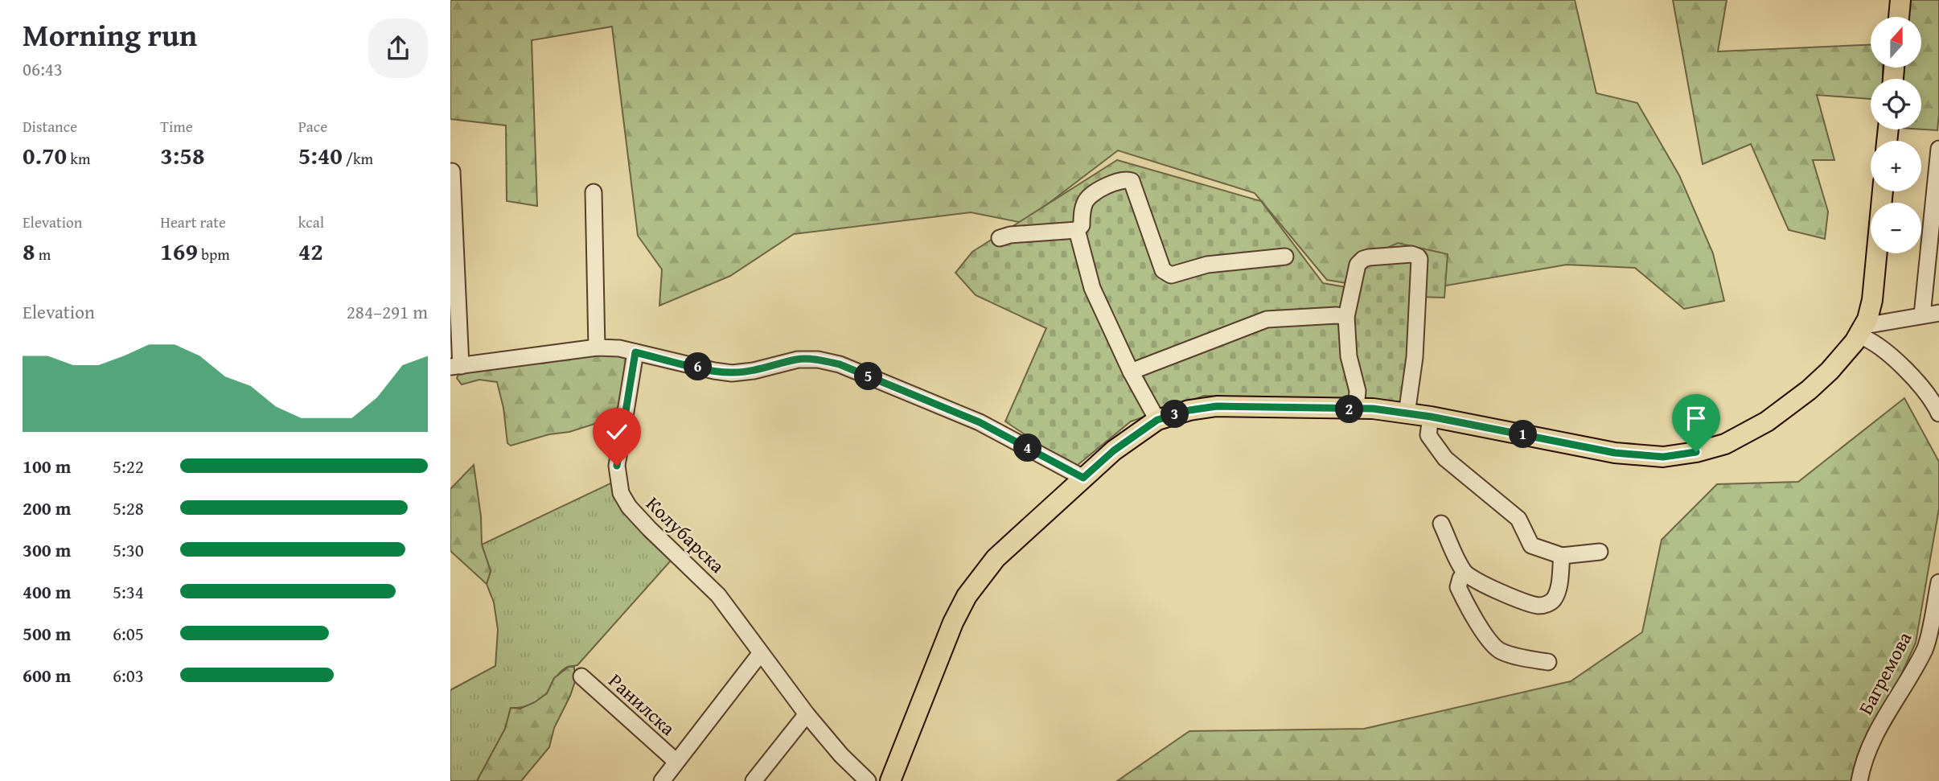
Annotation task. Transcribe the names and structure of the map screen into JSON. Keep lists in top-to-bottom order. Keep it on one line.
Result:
{"streets":{"street":["Колубарска","Багремова","Ранилска"]},"north":"top","page":{"heading":["Morning run","06:43"],"map_buttons":["+","−"],"stats":[["Distance","0.70 km"],["Time","3:58"],["Pace","5:40 /km"],["Elevation","8 m"],["Heart rate","169 bpm"],["kcal","42"]],"chart":["Elevation","284–291 m"],"pins":["6","5","2","3","1","4"],"list":[{"name":"100 m","note":"5:22"},{"name":"200 m","note":"5:28"},{"name":"300 m","note":"5:30"},{"name":"400 m","note":"5:34"},{"name":"500 m","note":"6:05"},{"name":"600 m","note":"6:03"}]}}
